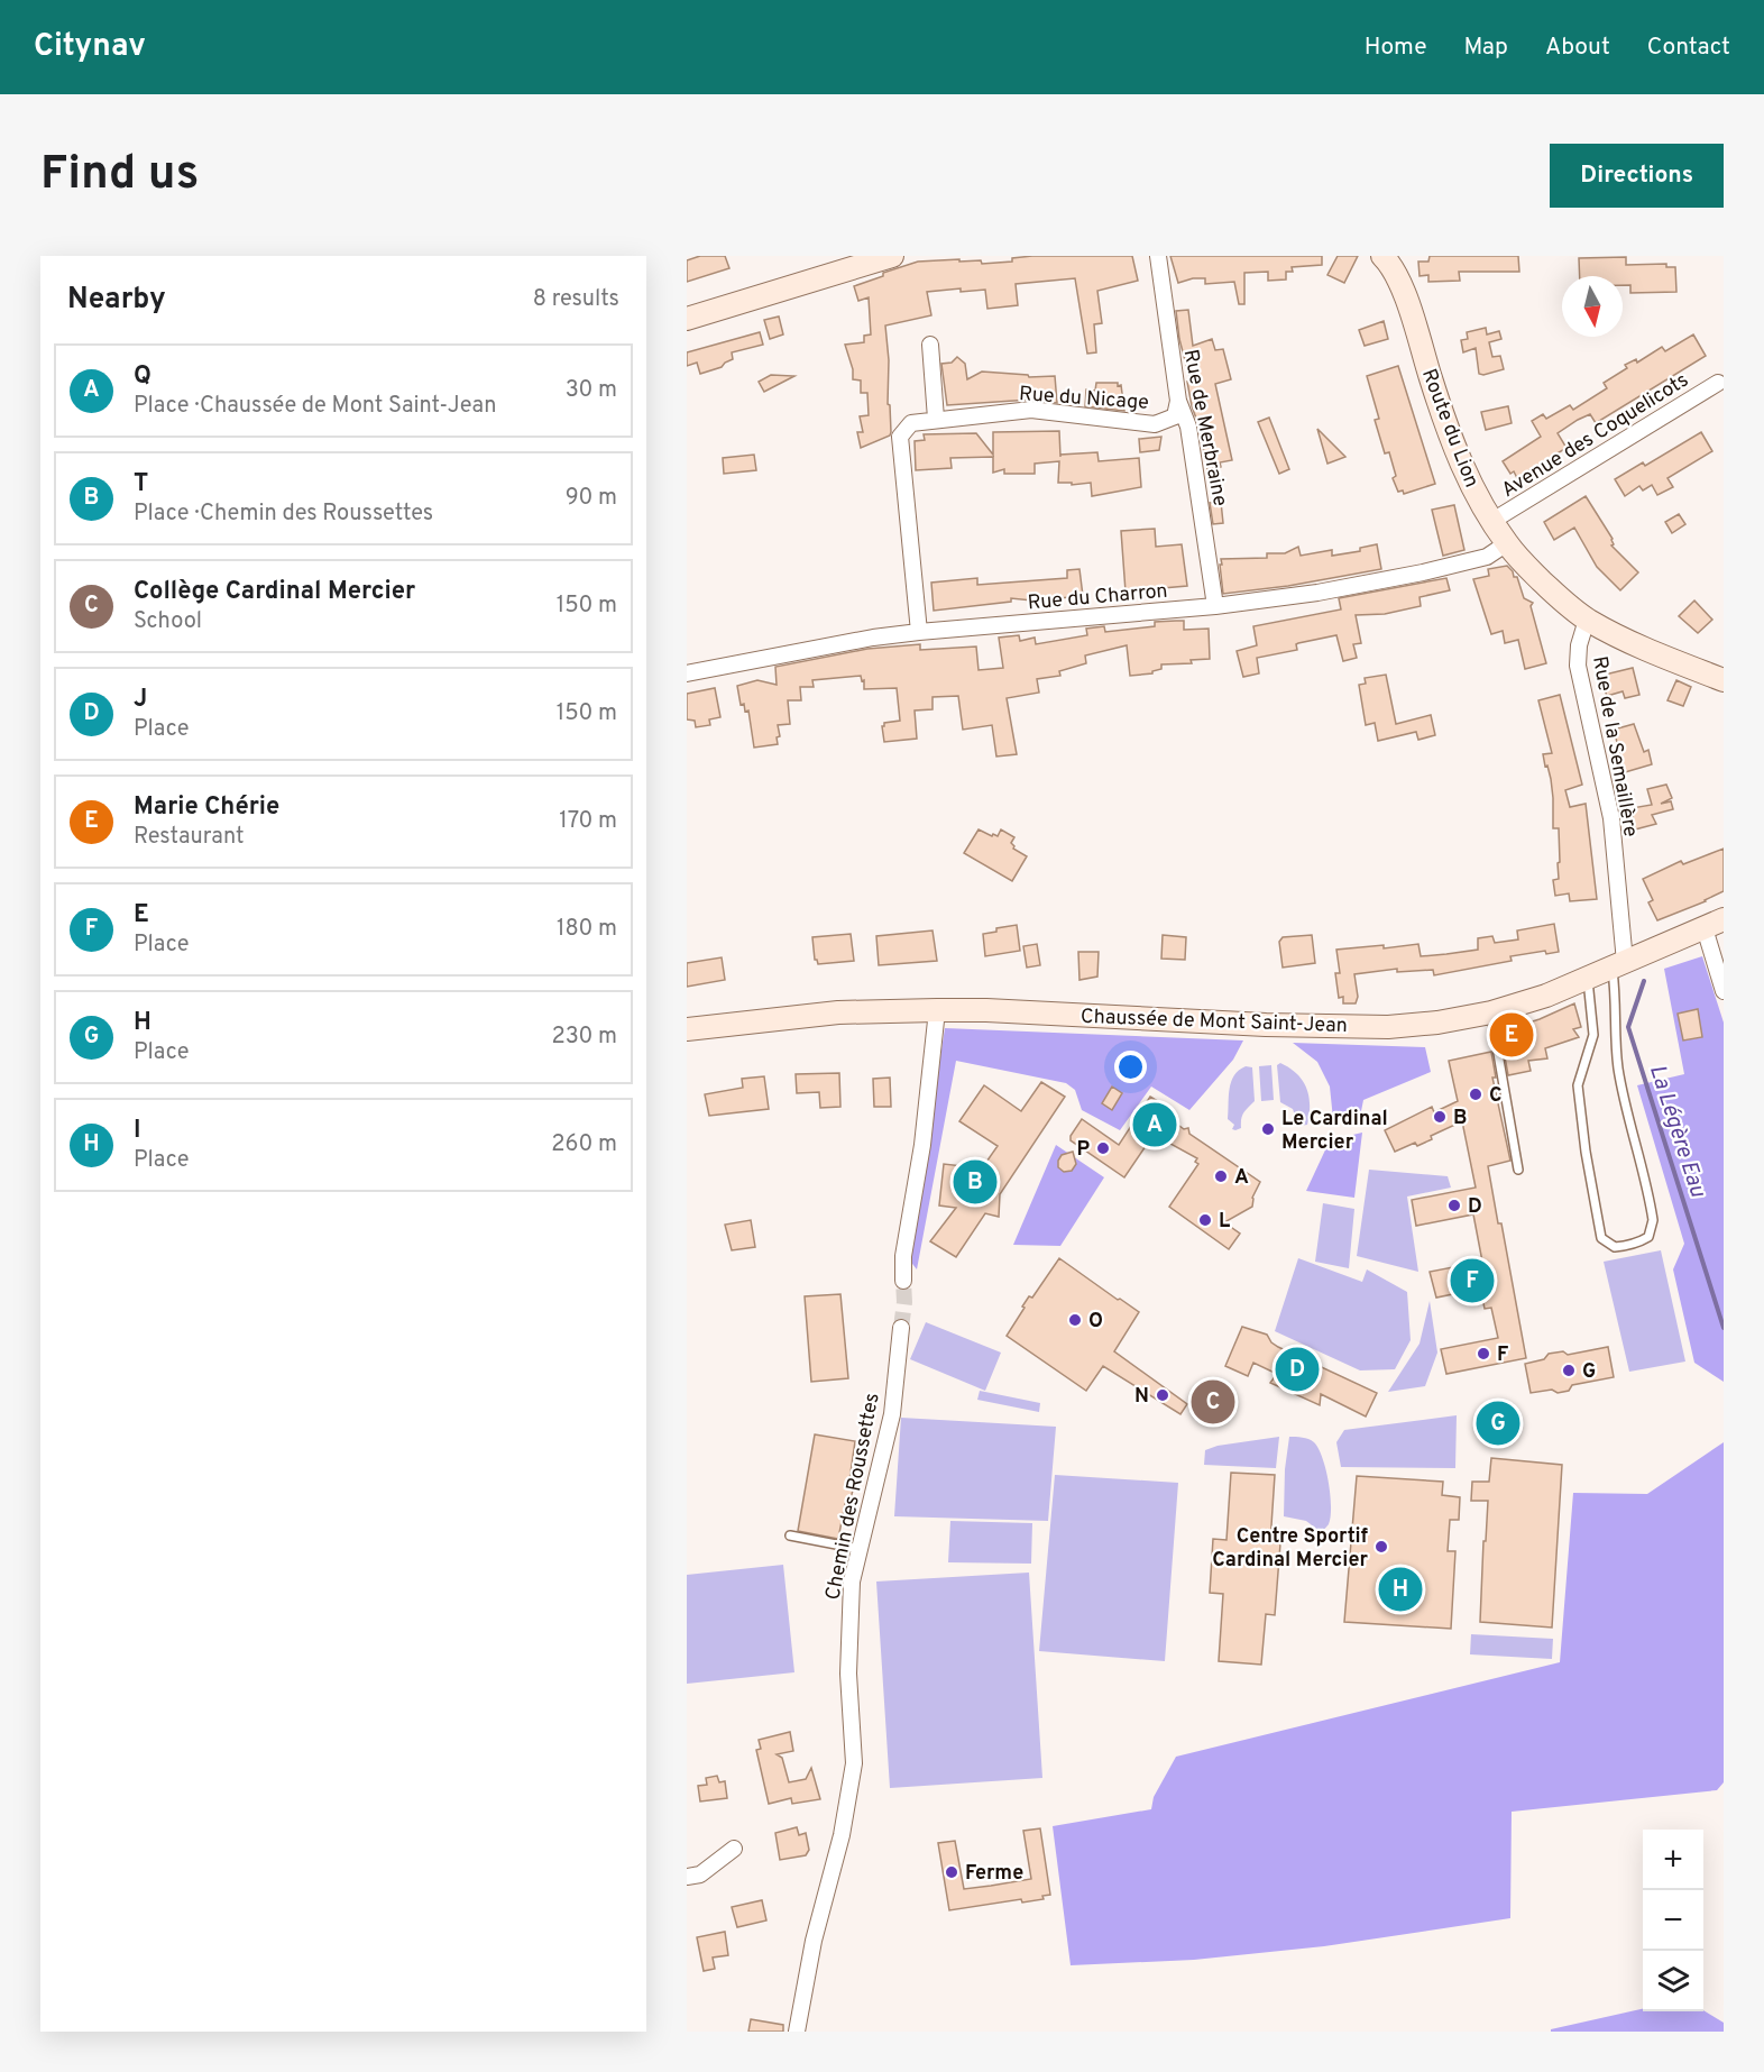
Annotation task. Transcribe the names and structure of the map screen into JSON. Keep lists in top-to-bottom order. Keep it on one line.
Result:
{"streets":{"main road":["Route du Lion","Chaussée de Mont Saint-Jean"],"street":["Rue du Nicage","Rue de Merbraine","Avenue des Coquelicots","Rue du Charron","Rue de la Semaillère","Chemin des Roussettes"]},"crossings":[["Rue du Nicage","Rue de Merbraine"],["Rue du Nicage","Rue du Charron"],["Rue de Merbraine","Rue du Charron"],["Route du Lion","Avenue des Coquelicots"],["Route du Lion","Rue du Charron"],["Route du Lion","Rue de la Semaillère"],["Rue de la Semaillère","Chaussée de Mont Saint-Jean"]],"water":["La Légère Eau"],"places":["C","B","Le Cardinal Mercier","P","A","D","L","O","F","G","N","Centre Sportif Cardinal Mercier","Ferme"],"north":"bottom","page":{"header":"Citynav","nav":["Home","Map","About","Contact"],"buttons":"Directions","title":"Find us","heading":["Nearby","8 results"],"list":[{"mark":"A","name":"Q","note":"Place · Chaussée de Mont Saint-Jean","value":"30 m"},{"mark":"B","name":"T","note":"Place · Chemin des Roussettes","value":"90 m"},{"mark":"C","name":"Collège Cardinal Mercier","note":"School","value":"150 m"},{"mark":"D","name":"J","note":"Place","value":"150 m"},{"mark":"E","name":"Marie Chérie","note":"Restaurant","value":"170 m"},{"mark":"F","name":"E","note":"Place","value":"180 m"},{"mark":"G","name":"H","note":"Place","value":"230 m"},{"mark":"H","name":"I","note":"Place","value":"260 m"}],"pins":["E","A","B","F","D","C","G","H"],"map_buttons":["+","−"]}}
